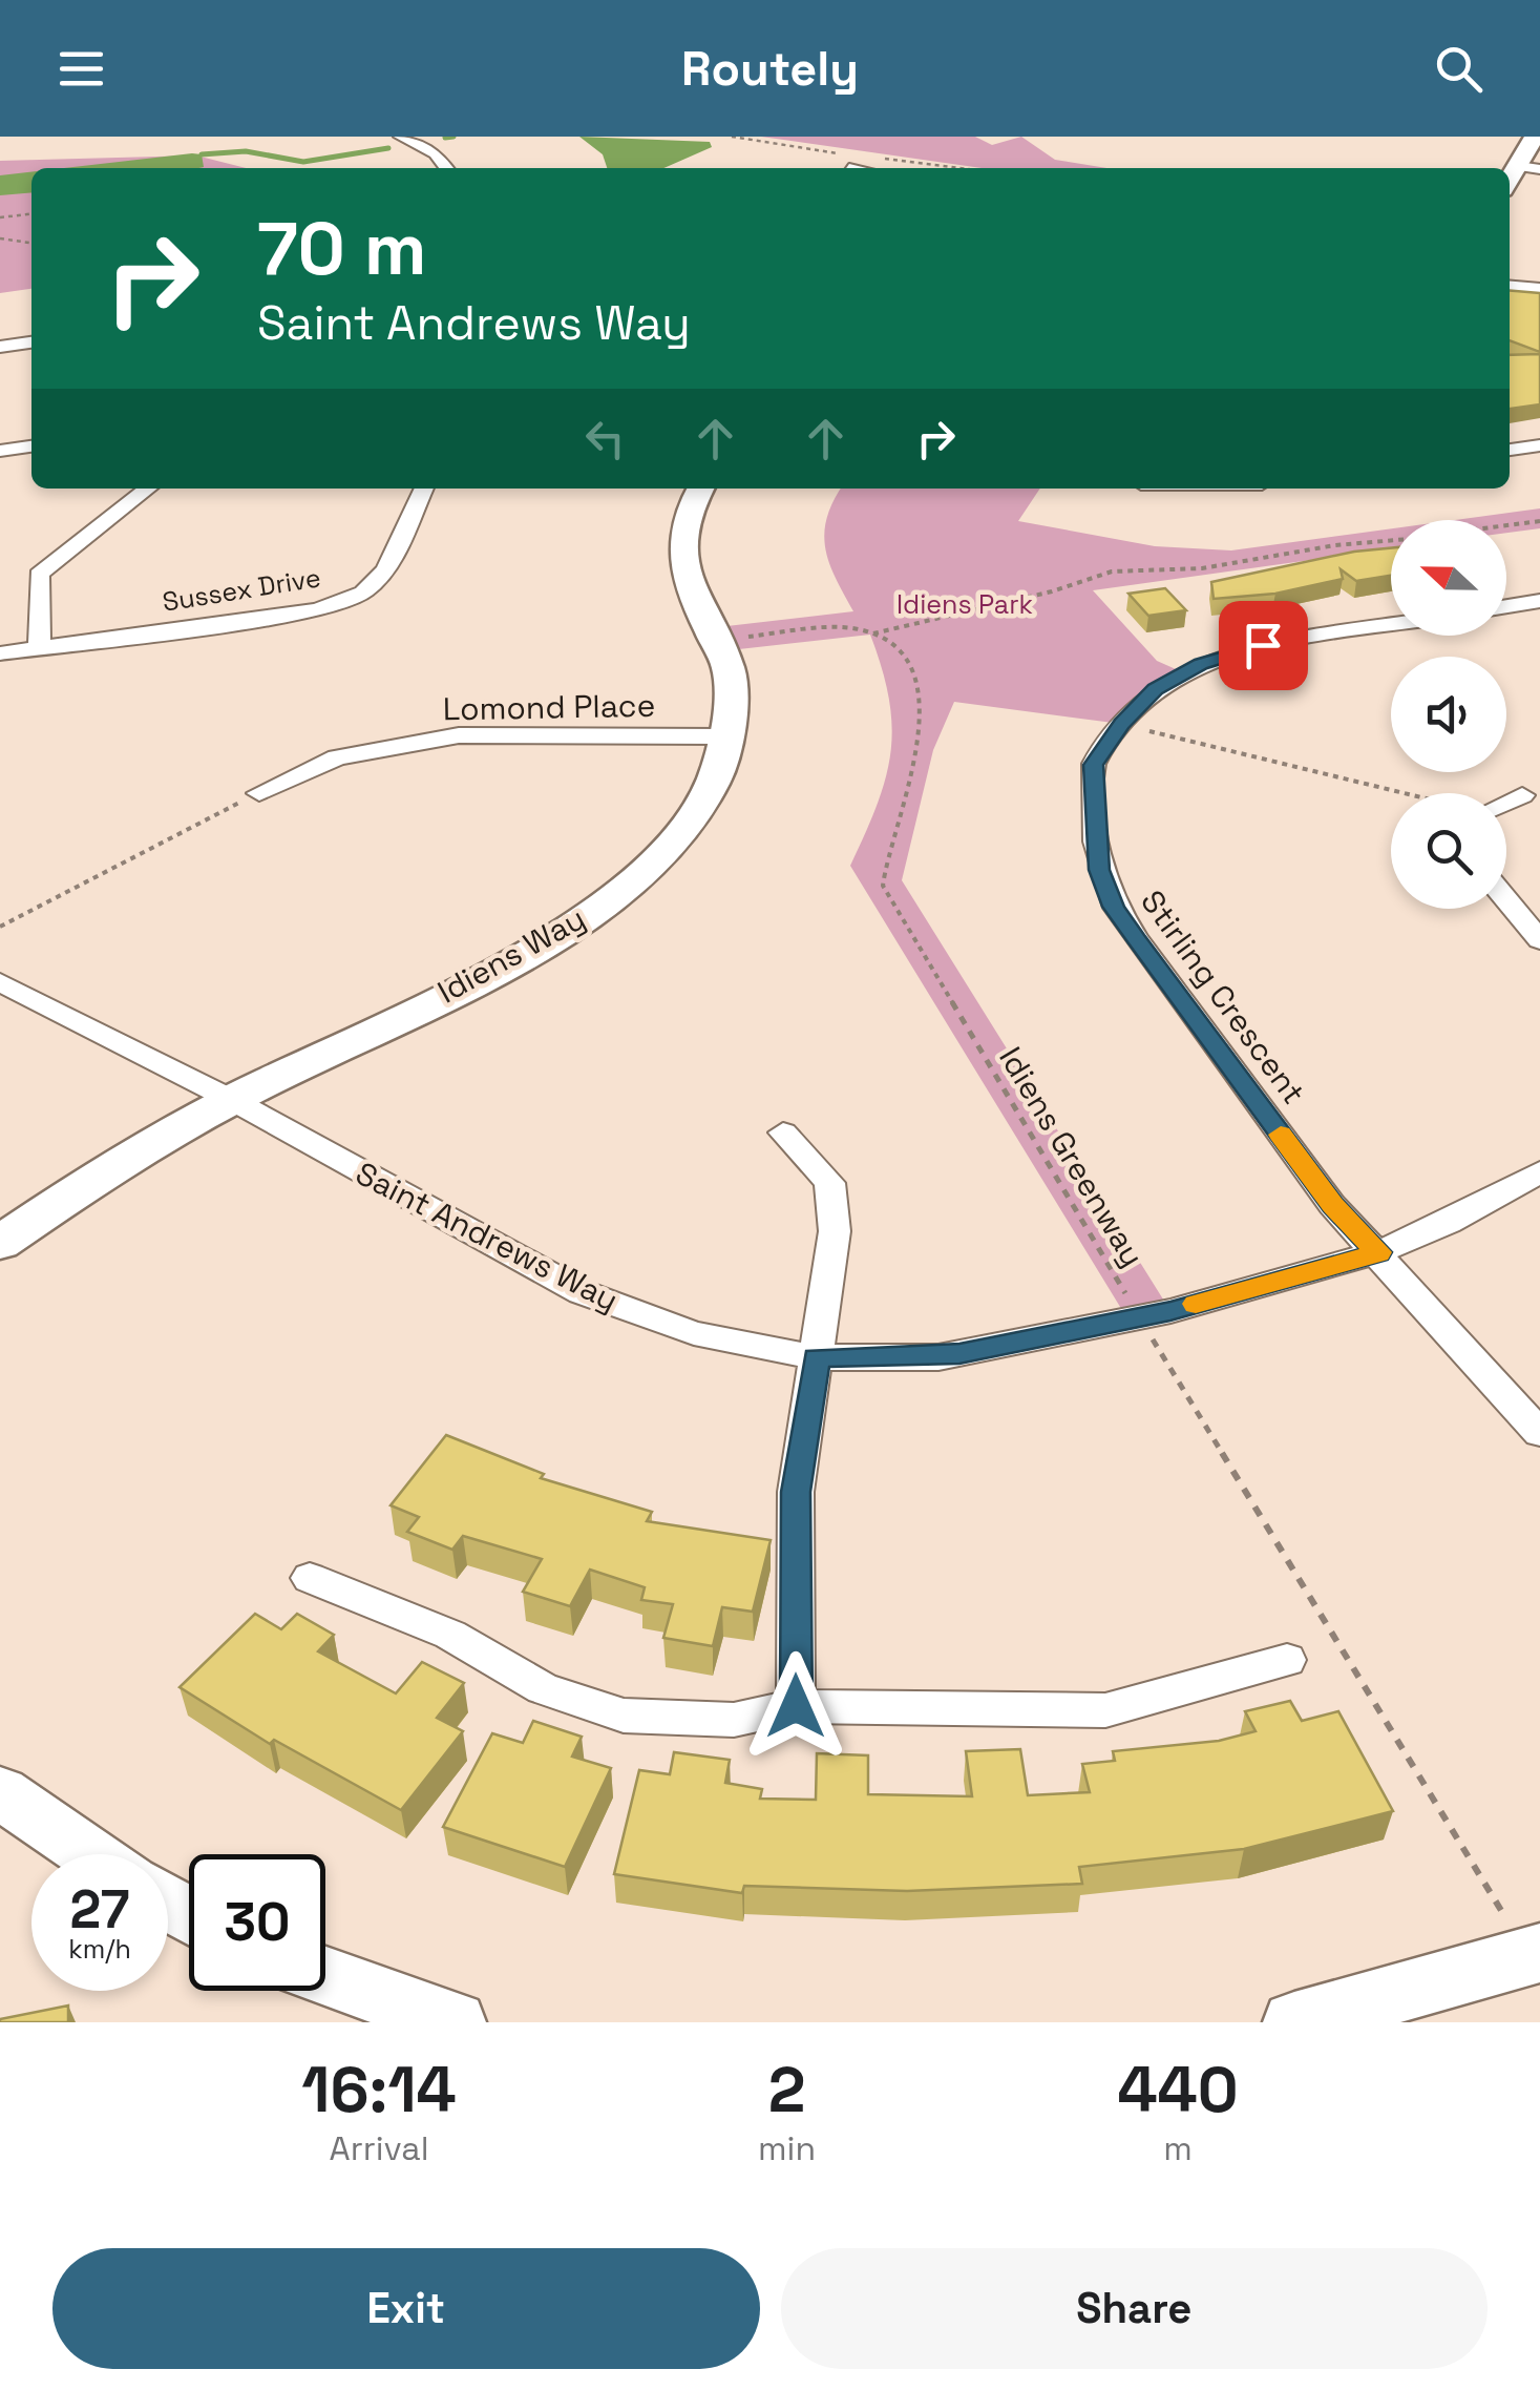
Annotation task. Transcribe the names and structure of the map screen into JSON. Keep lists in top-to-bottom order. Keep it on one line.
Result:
{"streets":{"street":["Sussex Drive","Lomond Place","Idiens Way","Stirling Crescent","Saint Andrews Way"],"path":["Idiens Greenway"]},"crossings":[["Lomond Place","Idiens Way"],["Idiens Way","Saint Andrews Way"],["Stirling Crescent","Saint Andrews Way"],["Idiens Greenway","Saint Andrews Way"]],"parks":["Idiens Park"],"north":"left","page":{"header":"Routely","turn":["70 m","Saint Andrews Way"],"speed":"27 km/h","limit":"30","eta":["16:14","Arrival","2","min","440","m"],"buttons":["Exit","Share"]}}
